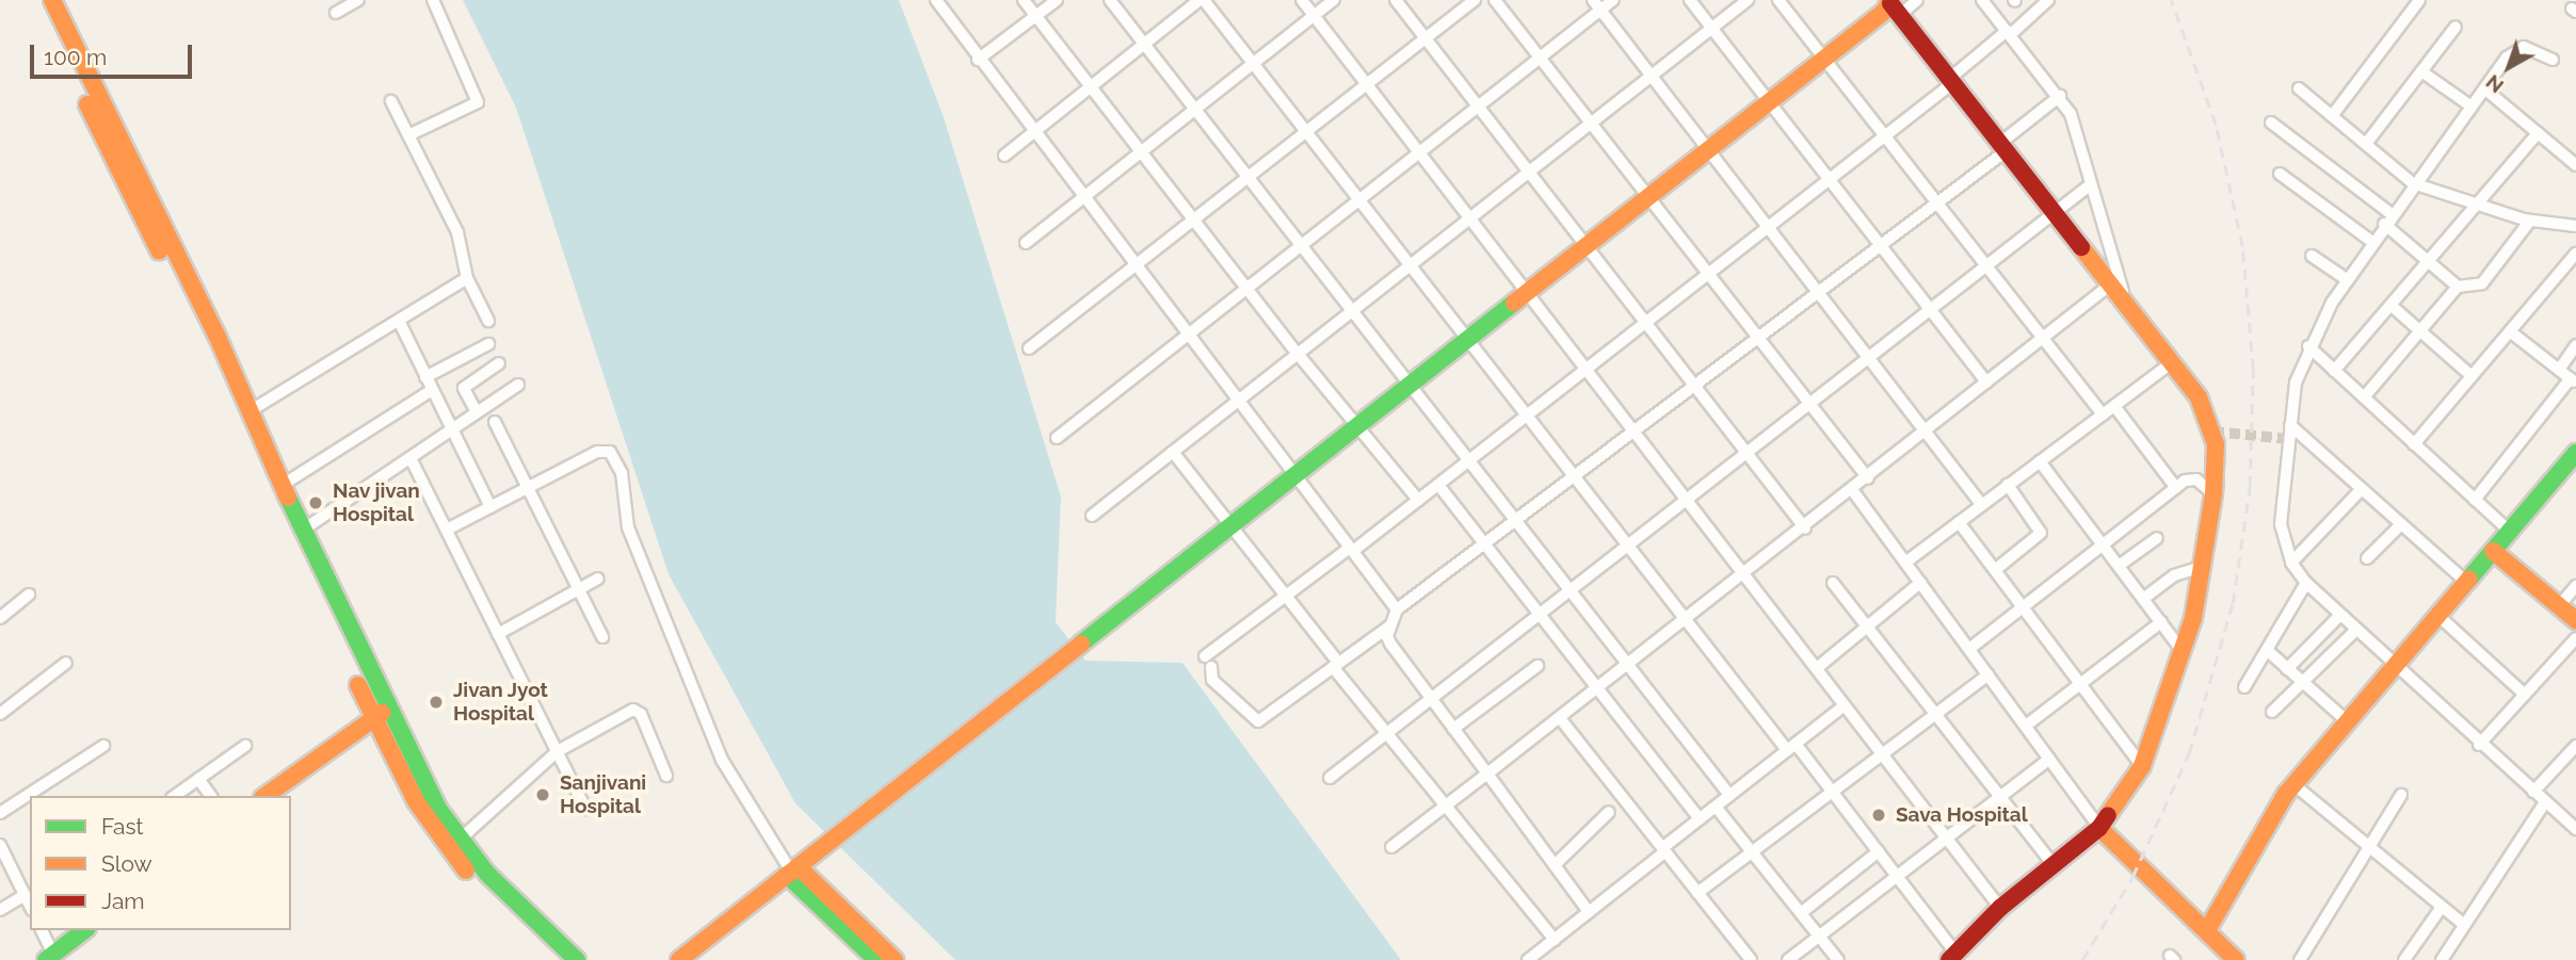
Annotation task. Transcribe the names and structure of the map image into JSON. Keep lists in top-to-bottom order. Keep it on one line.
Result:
{"places":["Nav jivan Hospital","Jivan Jyot Hospital","Sanjivani Hospital","Sava Hospital"],"legend":["Fast","Slow","Jam"],"scale_bar":"100 m","north":"bottom left"}
